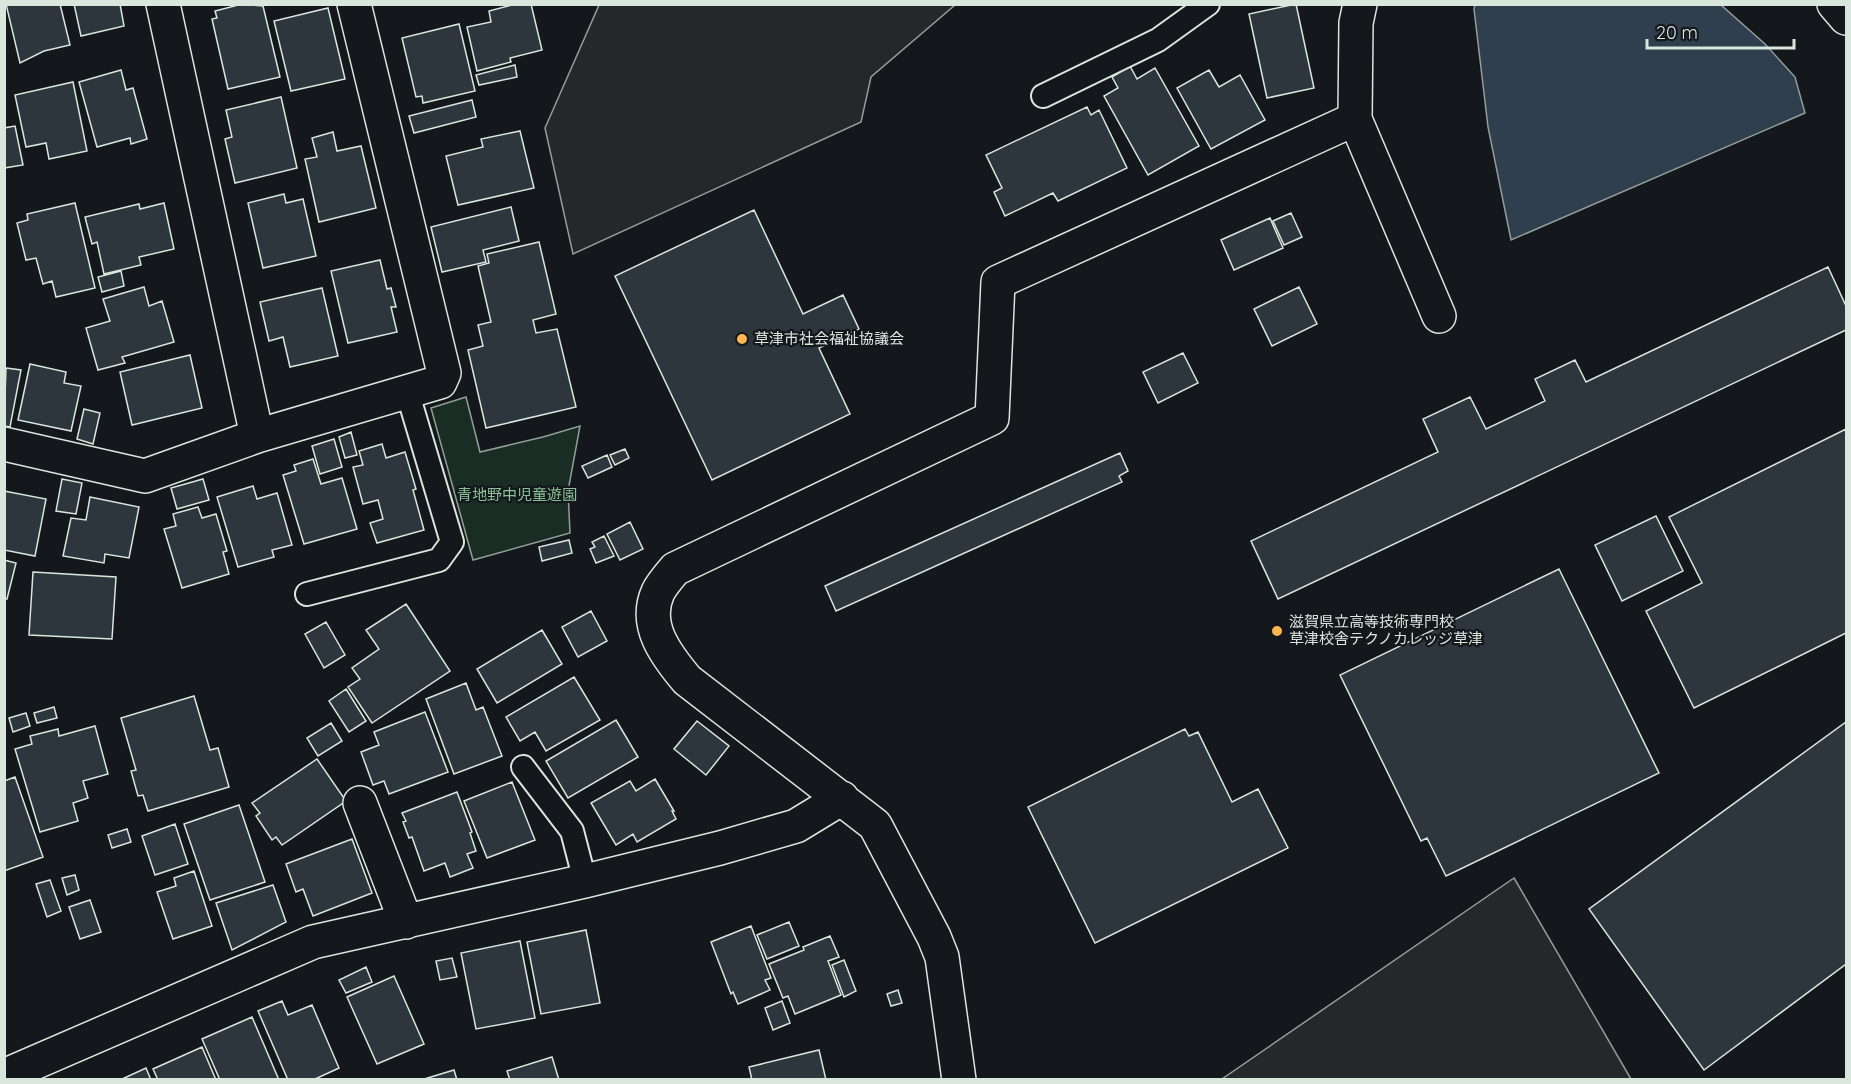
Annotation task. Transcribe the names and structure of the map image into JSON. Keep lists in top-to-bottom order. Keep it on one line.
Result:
{"parks":["青地野中児童遊園"],"places":["草津市社会福祉協議会","滋賀県立高等技術専門校 草津校舎テクノカレッジ草津"],"scale_bar":"20 m"}
